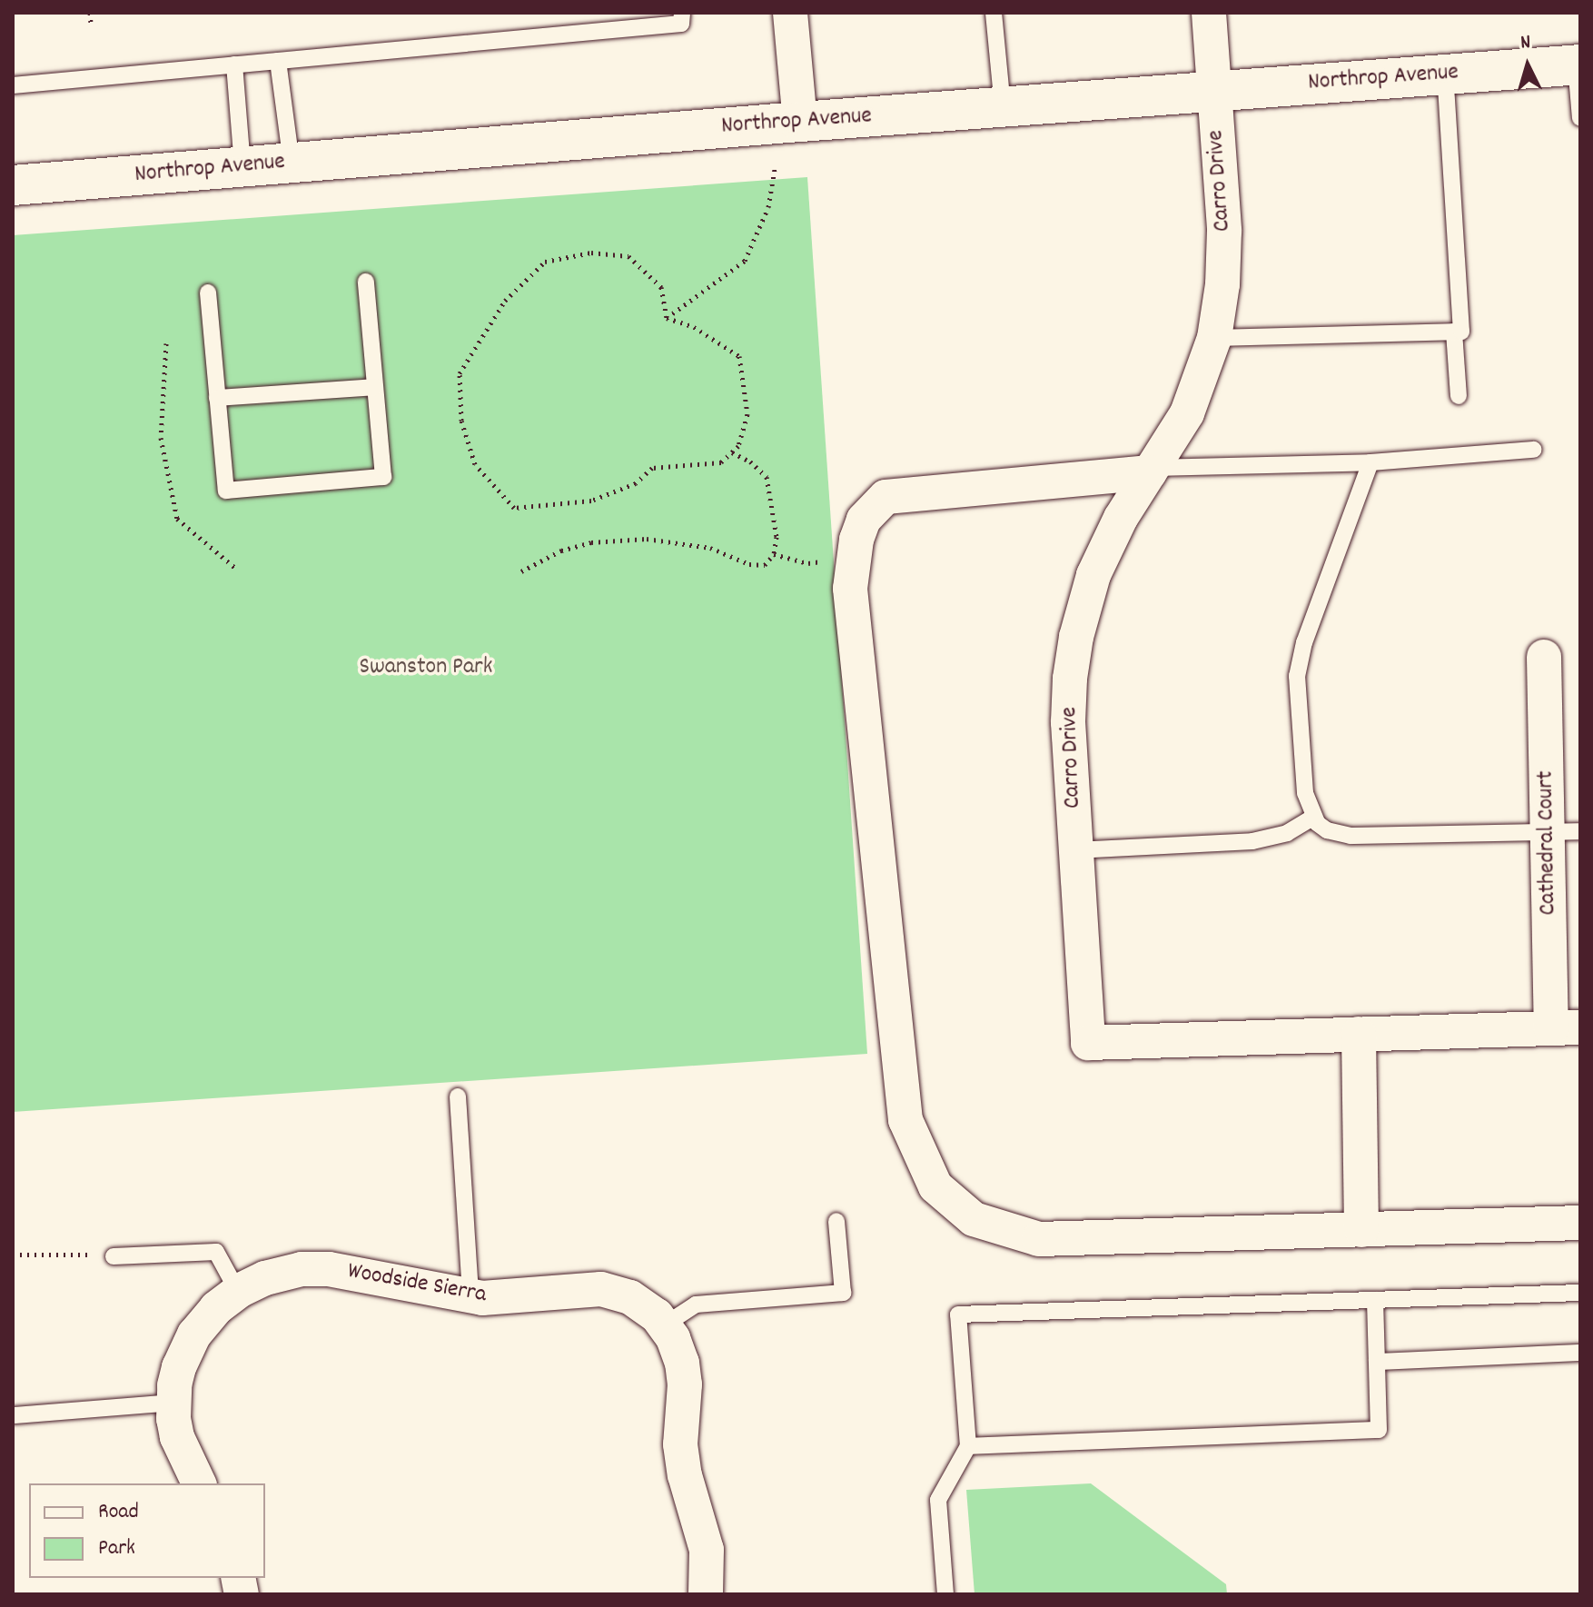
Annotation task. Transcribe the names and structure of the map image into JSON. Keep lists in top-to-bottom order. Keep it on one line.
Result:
{"streets":{"street":["Northrop Avenue","Carro Drive","Cathedral Court","Woodside Sierra"]},"crossings":[["Northrop Avenue","Carro Drive"],["Carro Drive","Cathedral Court"]],"parks":["Swanston Park"],"legend":["Road","Park"],"north":"top"}
